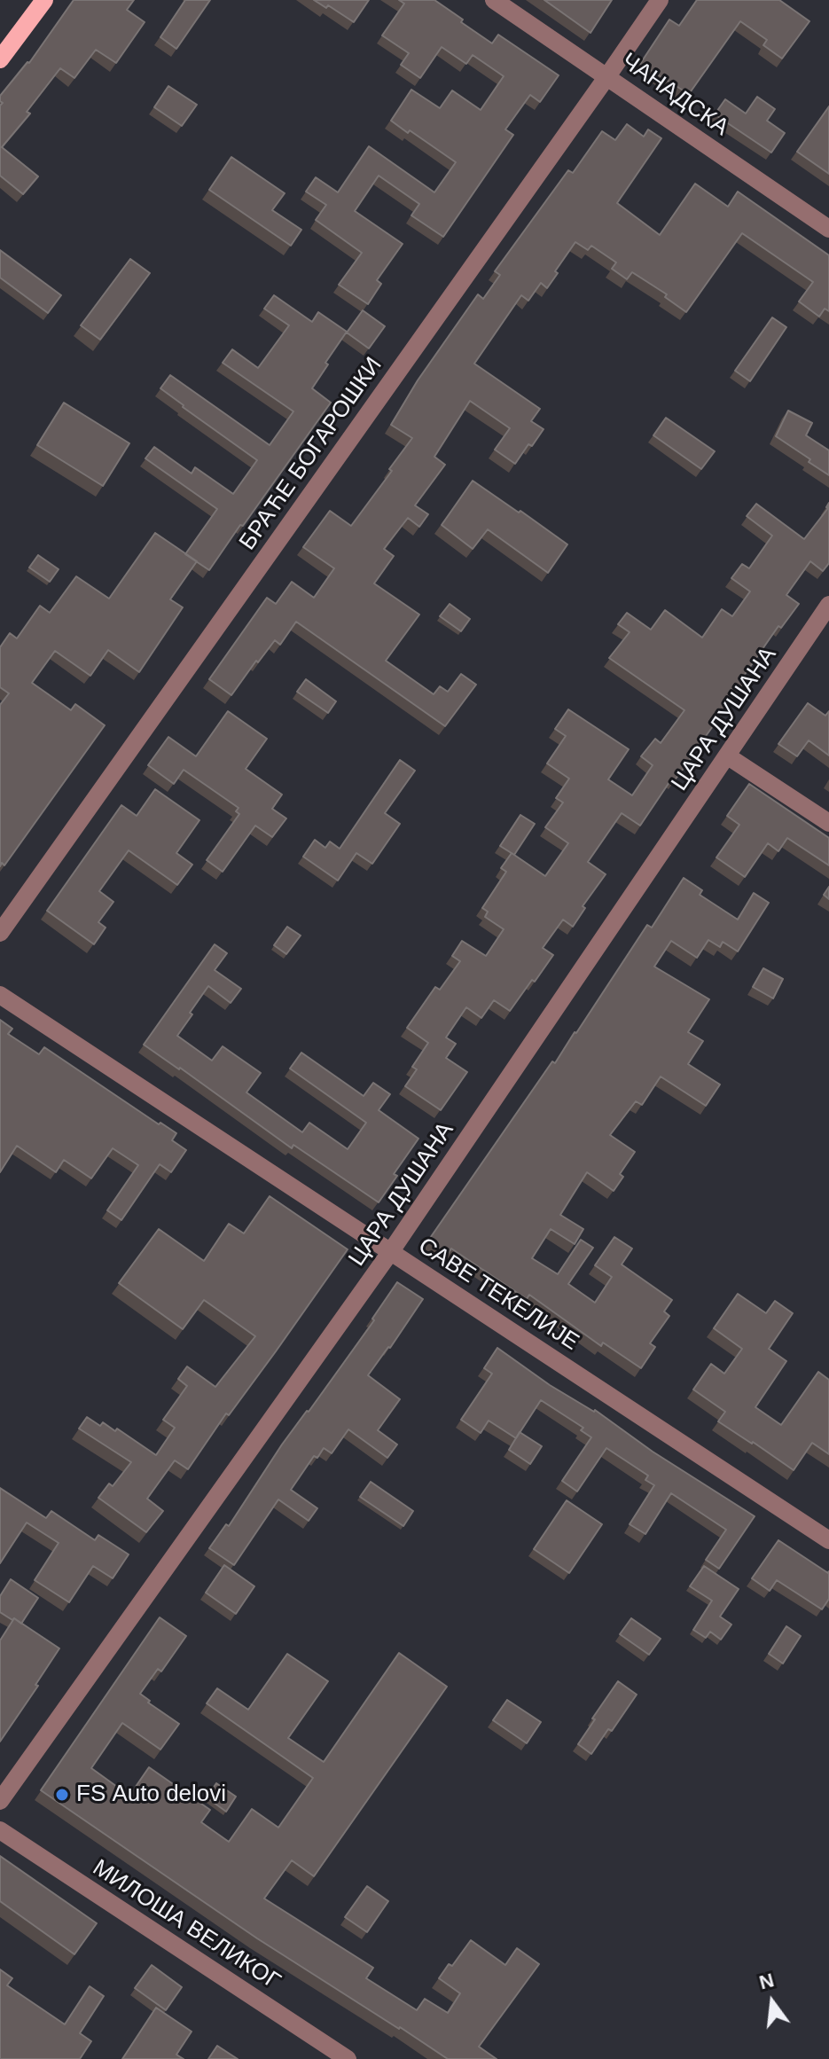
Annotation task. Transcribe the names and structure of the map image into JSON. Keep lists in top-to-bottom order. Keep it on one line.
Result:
{"streets":{"street":["ЧАНАДСКА","БРАЋЕ БОГАРОШКИ","ЦАРА ДУШАНА","САВЕ ТЕКЕЛИЈЕ","МИЛОША ВЕЛИКОГ"]},"crossings":[["ЧАНАДСКА","БРАЋЕ БОГАРОШКИ"],["ЦАРА ДУШАНА","САВЕ ТЕКЕЛИЈЕ"]],"places":["FS Auto delovi"],"north":"top"}
